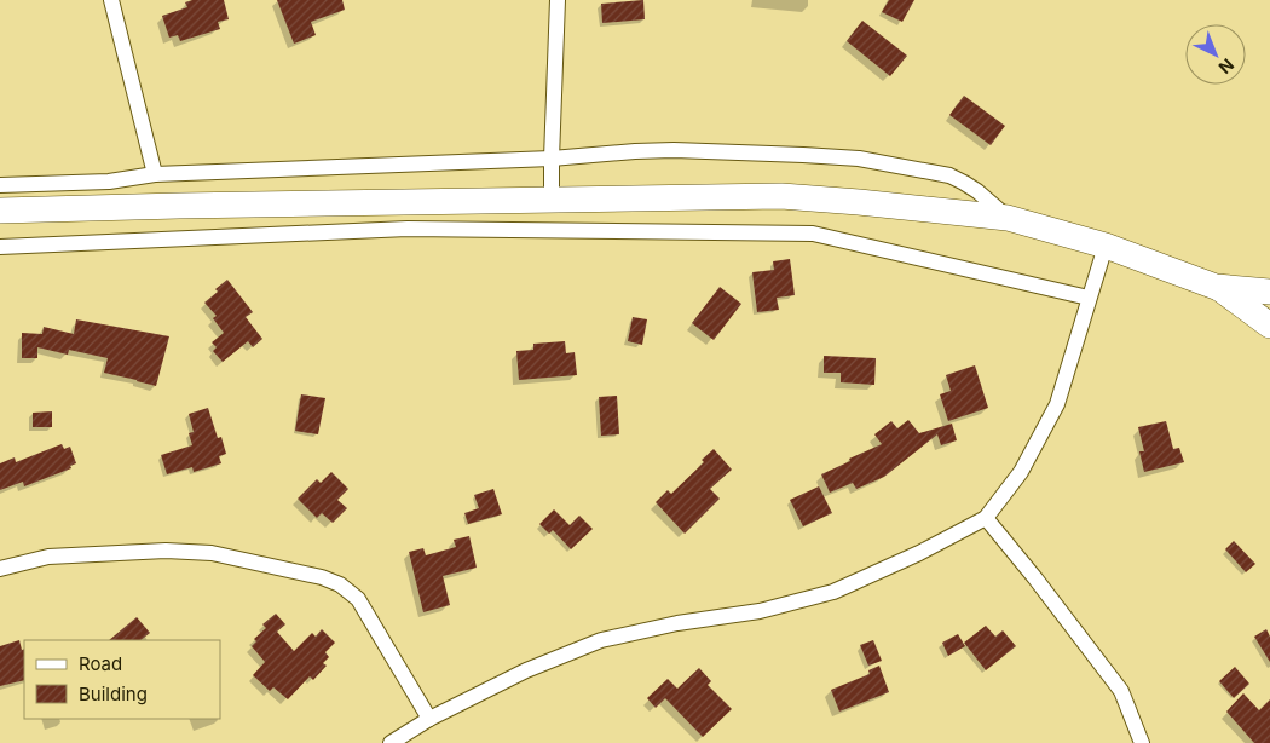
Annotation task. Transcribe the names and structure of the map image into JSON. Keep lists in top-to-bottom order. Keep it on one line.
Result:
{"legend":["Road","Building"],"north":"bottom right"}
